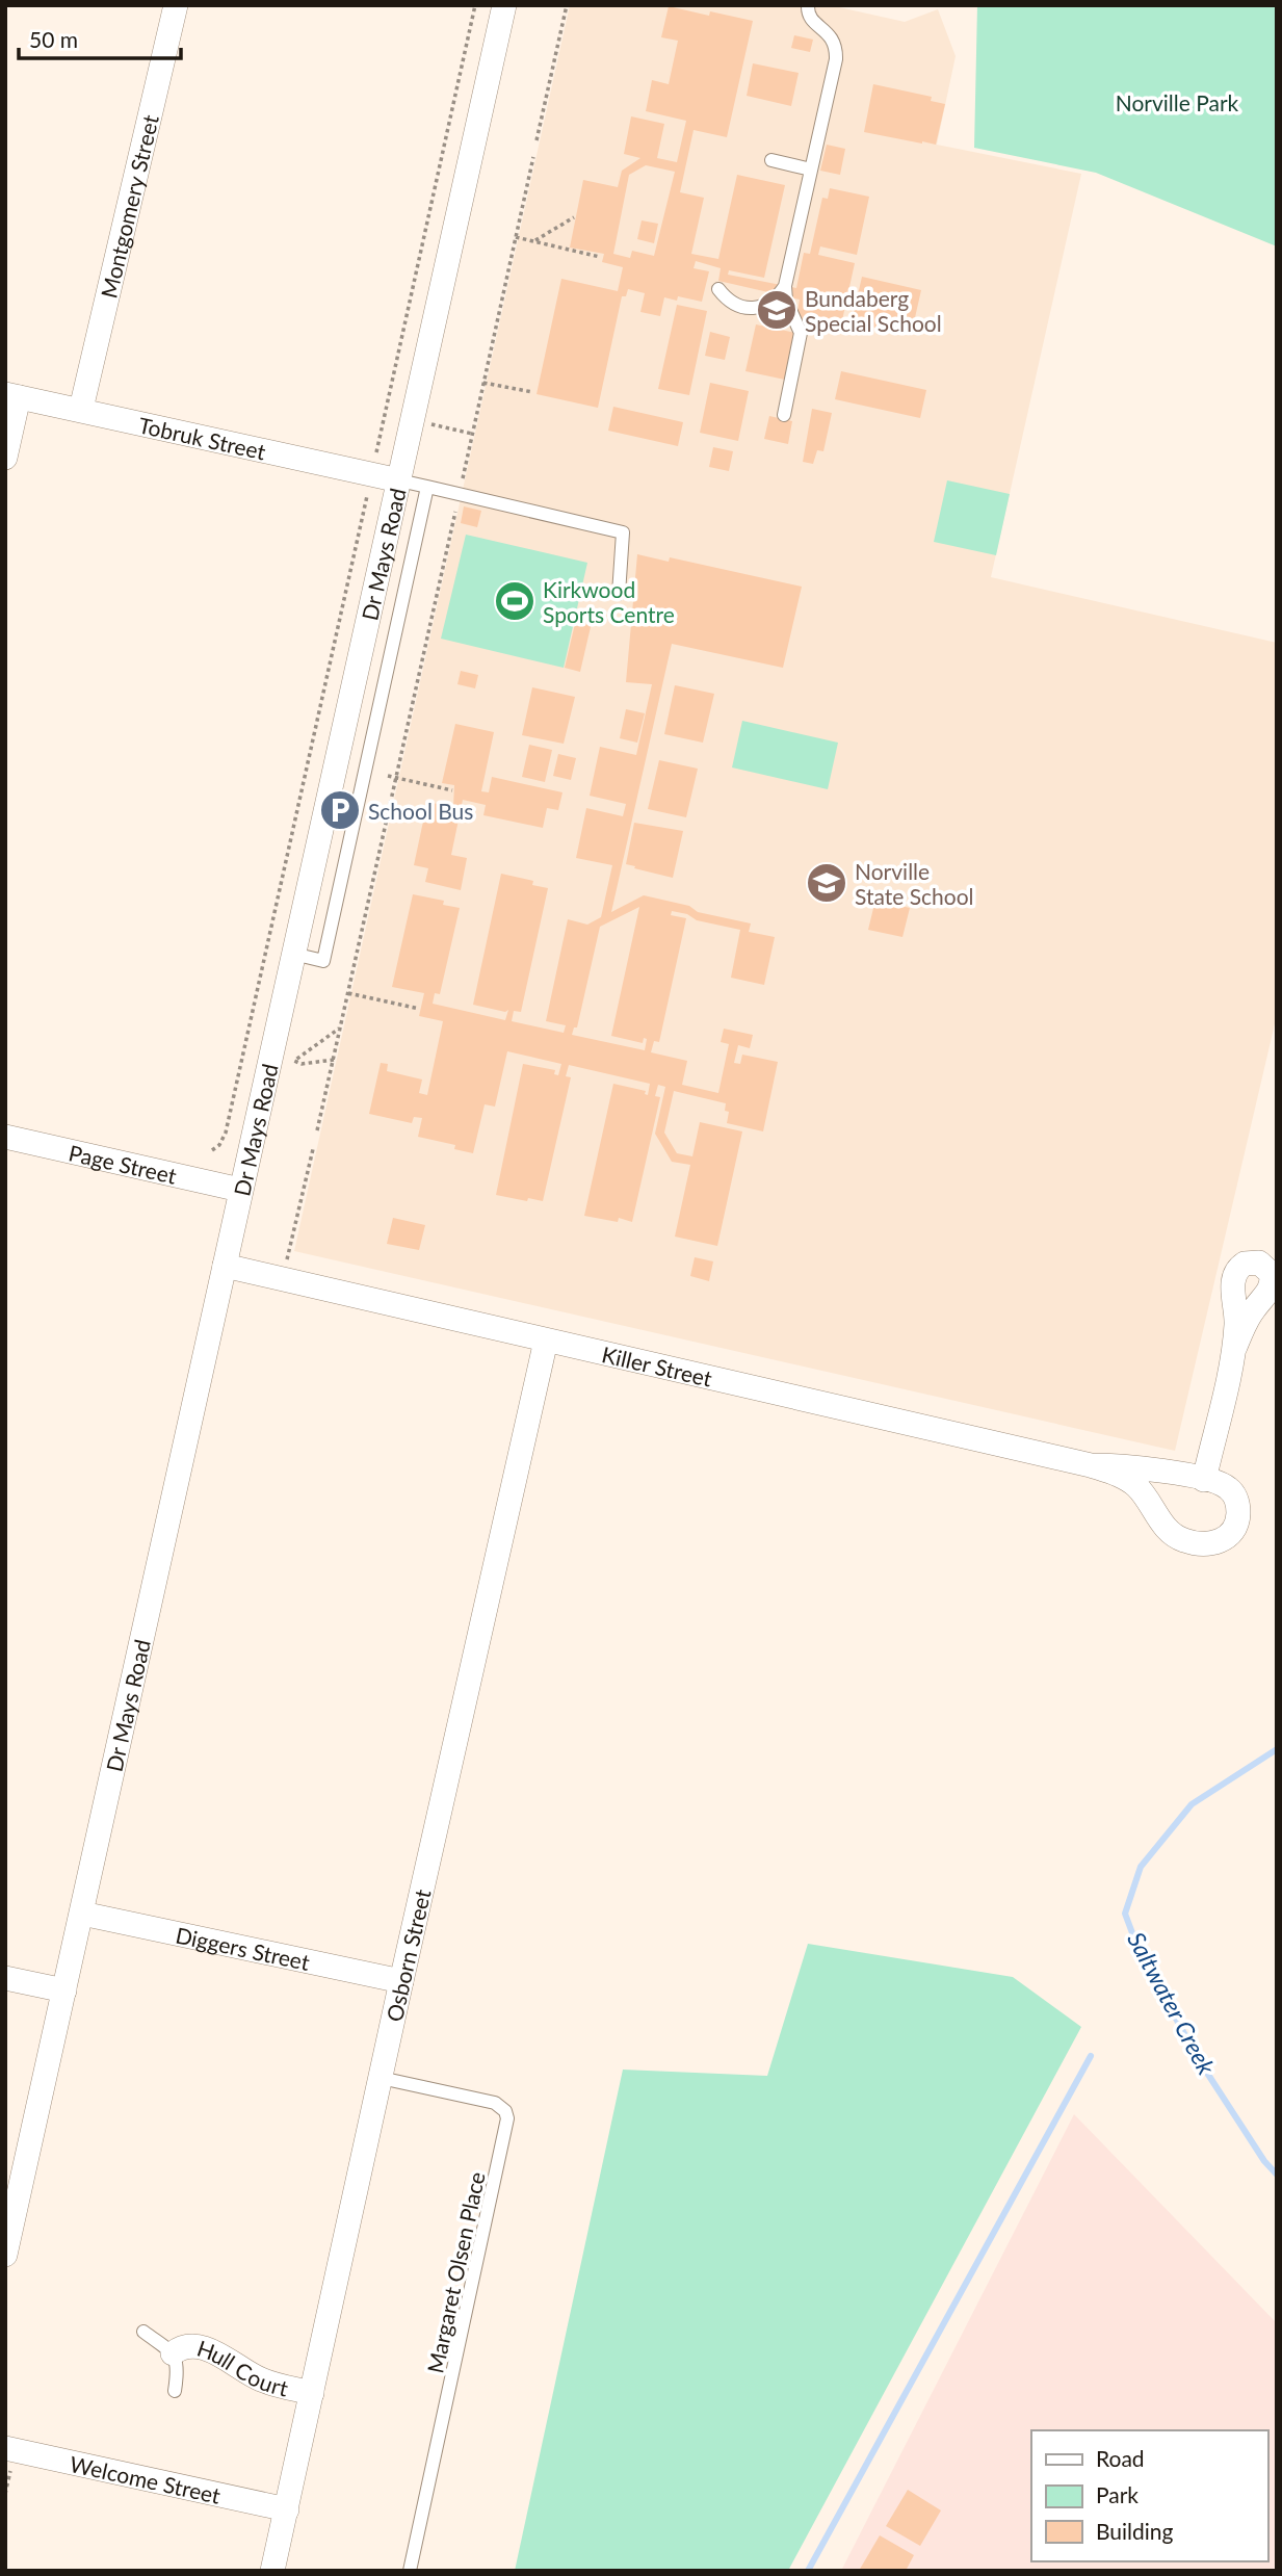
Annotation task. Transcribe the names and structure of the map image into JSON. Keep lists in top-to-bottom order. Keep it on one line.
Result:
{"streets":{"street":["Montgomery Street","Tobruk Street","Dr Mays Road","Page Street","Killer Street","Diggers Street","Osborn Street","Hull Court","Welcome Street"],"lane":["Margaret Olsen Place"]},"crossings":[["Montgomery Street","Tobruk Street"],["Tobruk Street","Dr Mays Road"],["Dr Mays Road","Page Street"],["Dr Mays Road","Killer Street"],["Dr Mays Road","Diggers Street"],["Killer Street","Osborn Street"],["Diggers Street","Osborn Street"],["Osborn Street","Margaret Olsen Place"],["Osborn Street","Hull Court"],["Osborn Street","Welcome Street"]],"water":["Saltwater Creek"],"parks":["Norville Park"],"places":{"school or university":["Bundaberg Special School","Norville State School"],"sports":["Kirkwood Sports Centre"],"parking":["School Bus"]},"legend":["Road","Park","Building"],"scale_bar":"50 m"}
